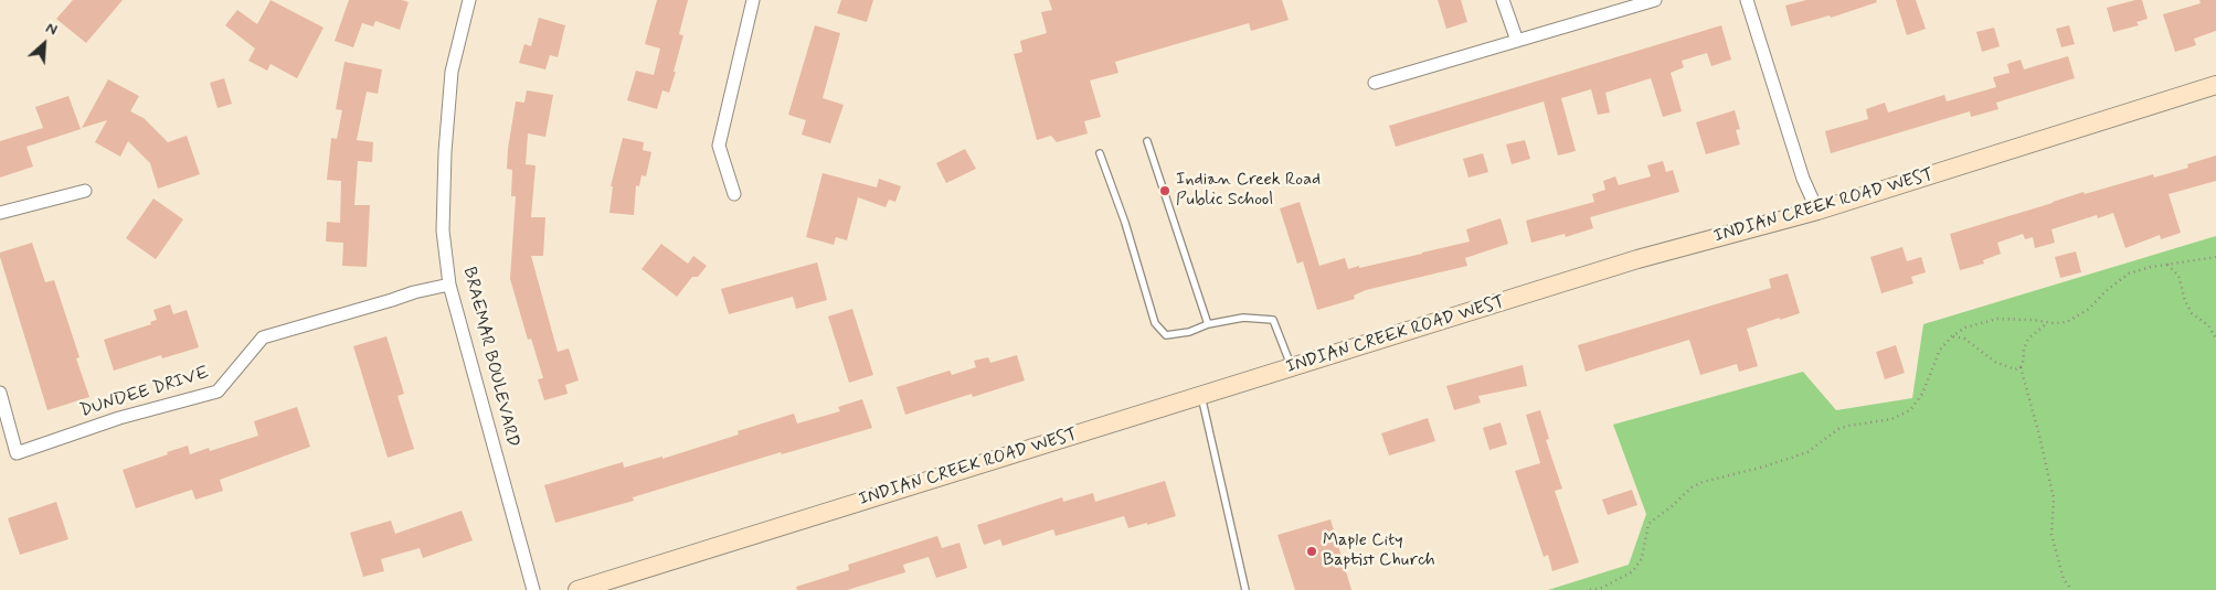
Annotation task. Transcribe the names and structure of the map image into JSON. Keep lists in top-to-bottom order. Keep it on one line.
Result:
{"streets":{"street":["INDIAN CREEK ROAD WEST","BRAEMAR BOULEVARD","DUNDEE DRIVE"]},"crossings":[["BRAEMAR BOULEVARD","DUNDEE DRIVE"]],"places":["Indian Creek Road Public School","Maple City Baptist Church"],"north":"top right"}
